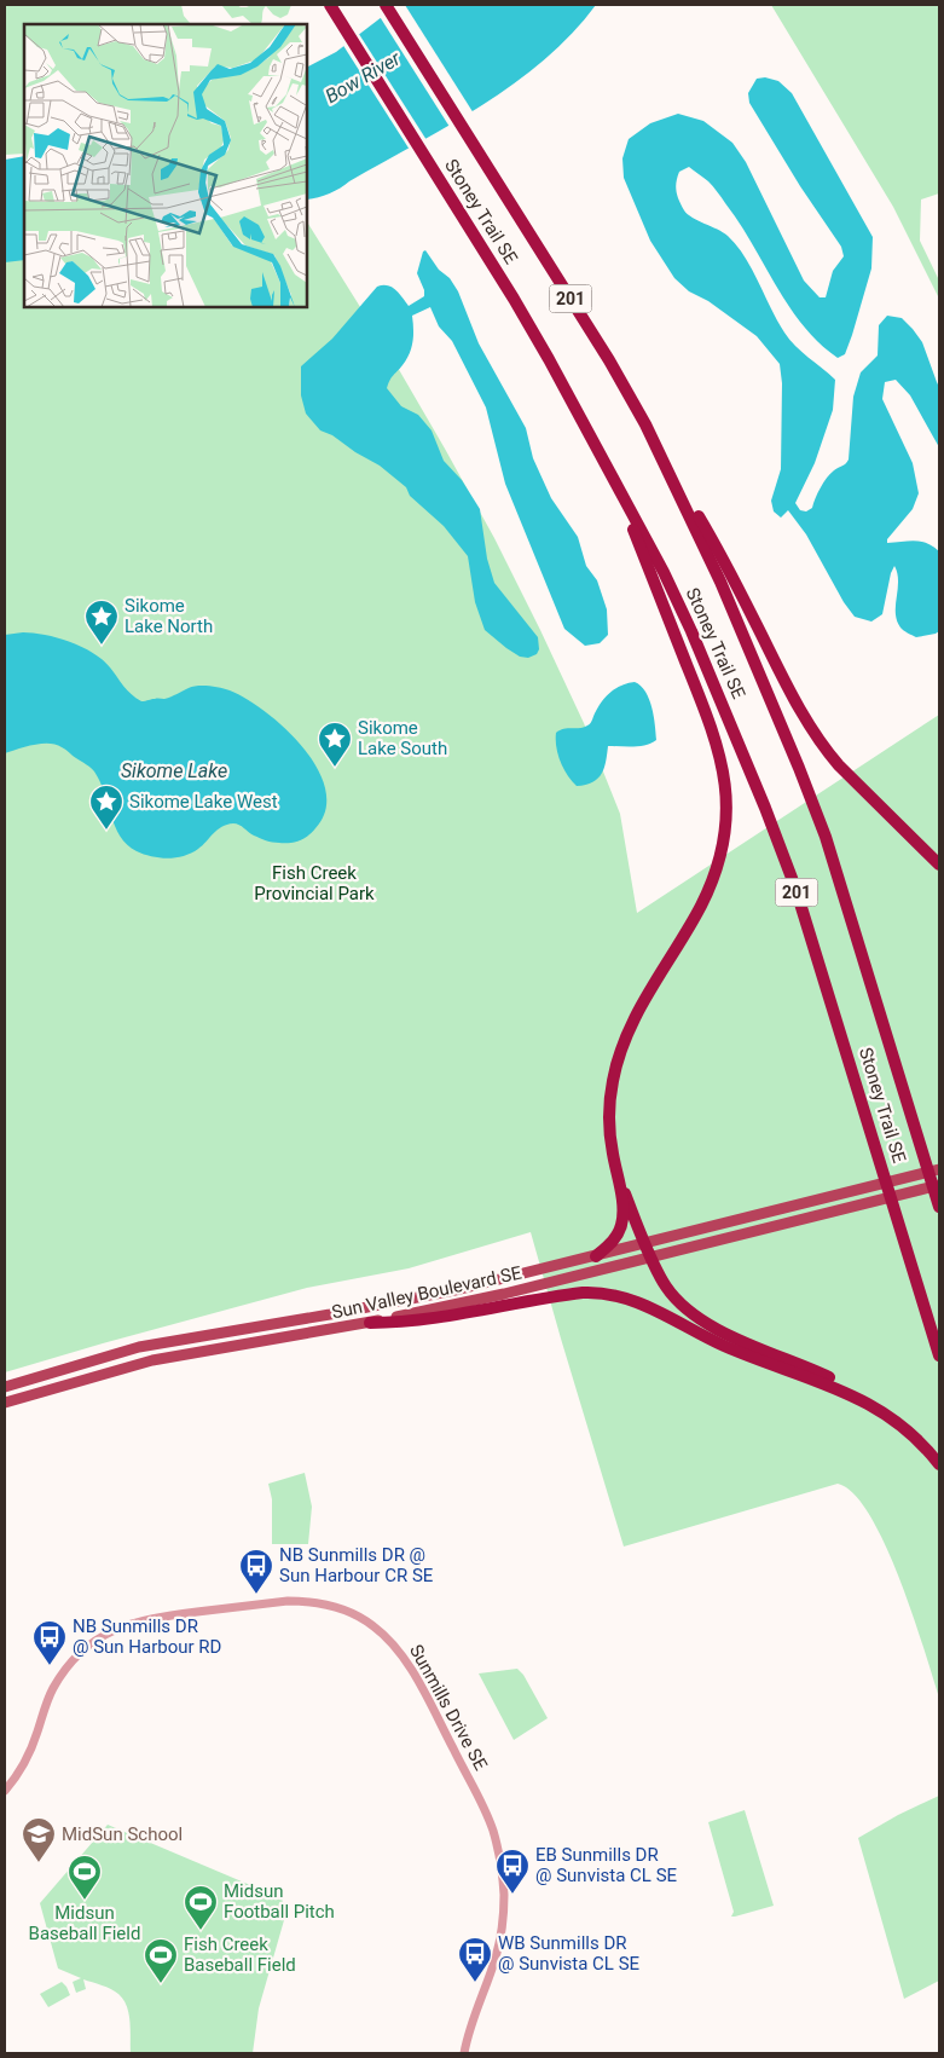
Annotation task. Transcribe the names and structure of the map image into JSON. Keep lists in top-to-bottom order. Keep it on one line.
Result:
{"streets":{"highway":["Stoney Trail SE","201"],"main road":["Sun Valley Boulevard SE"],"street":["Sunmills Drive SE"]},"water":["Bow River","Sikome Lake"],"parks":["Fish Creek Provincial Park"],"places":{"place":["Sikome Lake North","Sikome Lake South","Sikome Lake West"],"bus stop":["NB Sunmills DR @ Sun Harbour CR SE","NB Sunmills DR @ Sun Harbour RD","EB Sunmills DR @ Sunvista CL SE","WB Sunmills DR @ Sunvista CL SE"],"school or university":["MidSun School"],"sports":["Midsun Baseball Field","Midsun Football Pitch","Fish Creek Baseball Field"]}}
